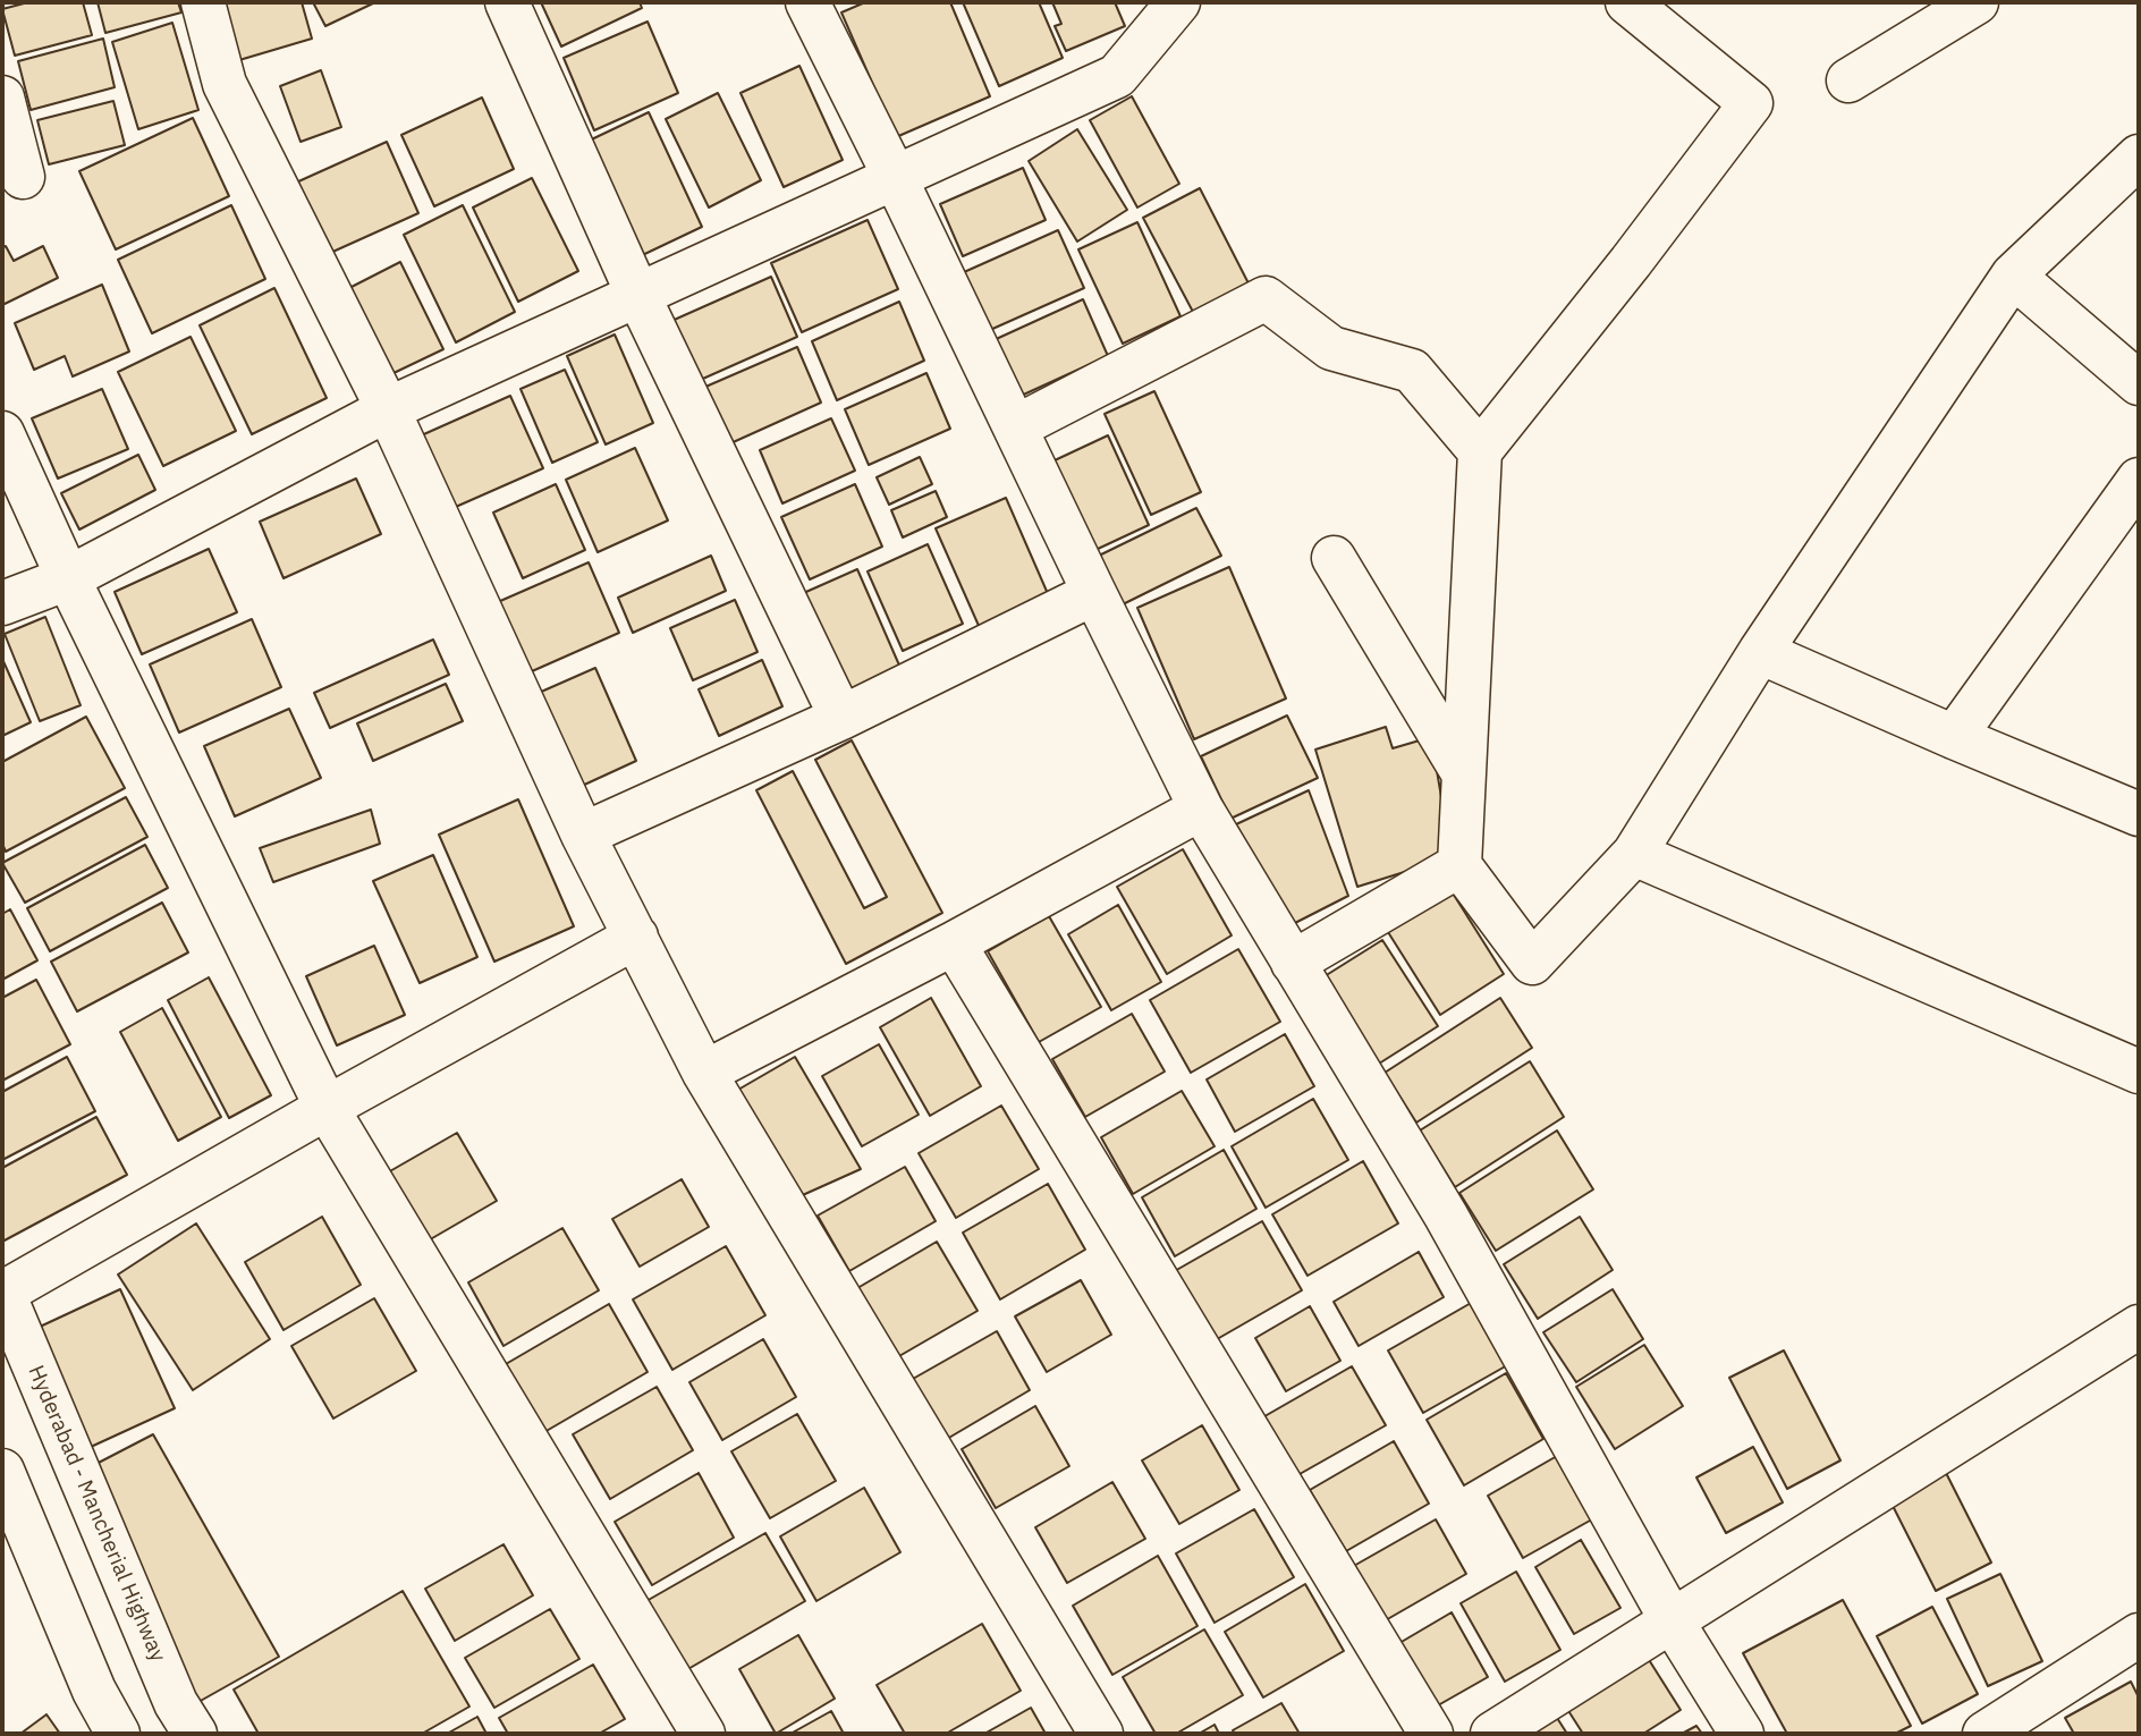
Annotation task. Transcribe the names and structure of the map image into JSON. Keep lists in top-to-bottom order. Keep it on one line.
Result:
{"streets":{"street":["Hyderabad - Mancherial Highway"]}}
